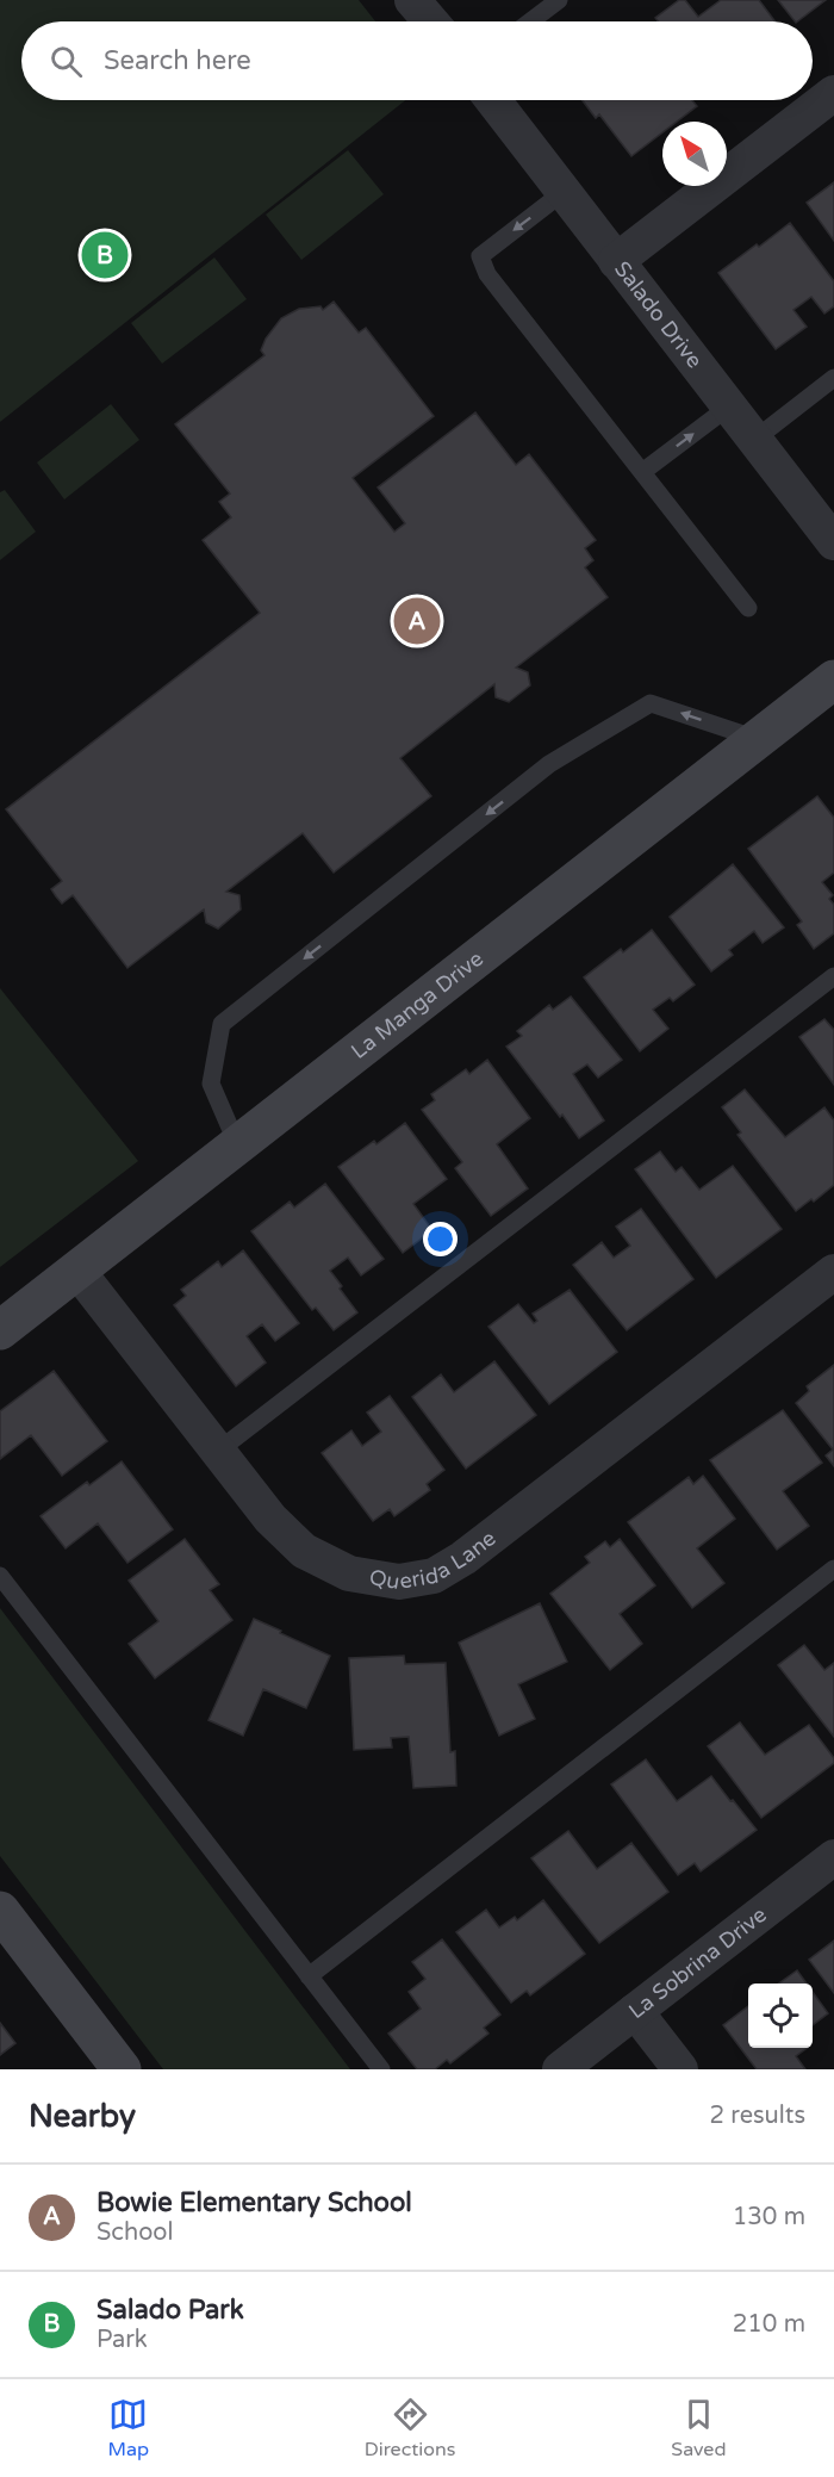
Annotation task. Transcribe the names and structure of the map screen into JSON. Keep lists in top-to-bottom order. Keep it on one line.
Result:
{"streets":{"street":["Salado Drive","La Manga Drive","Querida Lane","La Sobrina Drive"]},"crossings":[["La Manga Drive","Querida Lane"]],"north":"top left","page":{"search":"Search here","pins":["B","A"],"heading":["Nearby","2 results"],"list":[{"mark":"A","name":"Bowie Elementary School","note":"School","value":"130 m"},{"mark":"B","name":"Salado Park","note":"Park","value":"210 m"}],"nav":["Map","Directions","Saved"]}}
